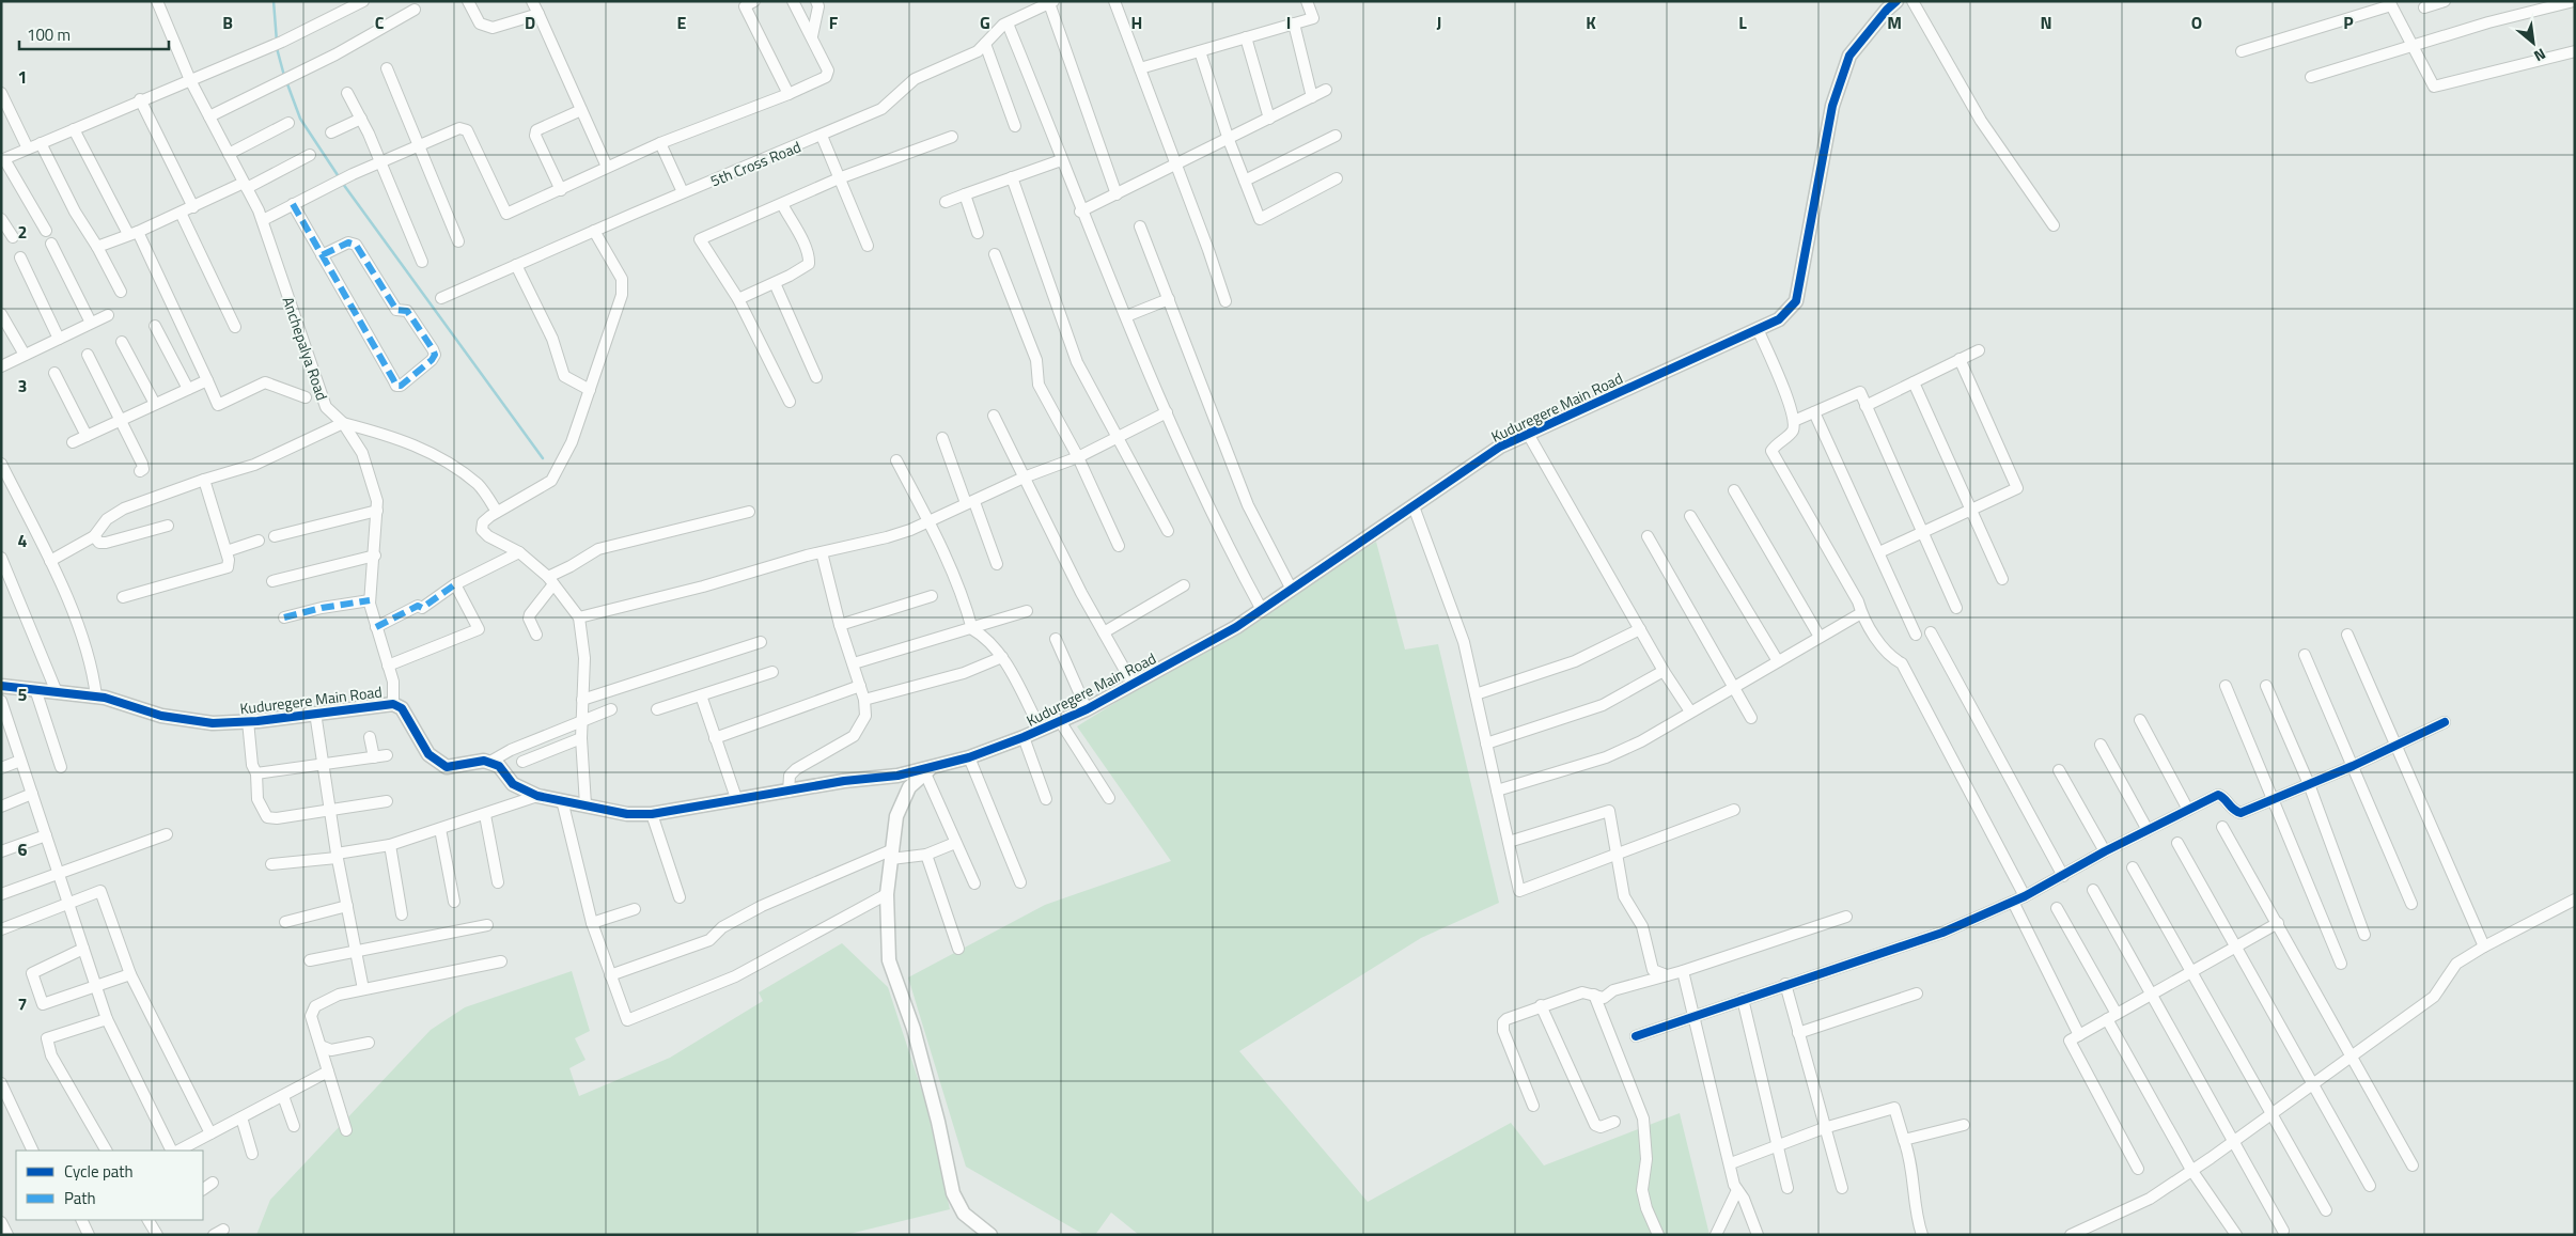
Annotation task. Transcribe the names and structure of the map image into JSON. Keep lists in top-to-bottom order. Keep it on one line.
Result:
{"streets":{"street":["5th Cross Road","Anchepalya Road","Kuduregere Main Road"]},"crossings":[["Anchepalya Road","Kuduregere Main Road"]],"legend":["Cycle path","Path"],"scale_bar":"100 m","north":"bottom right","grid":{"columns":["B","C","D","E","F","G","H","I","J","K","L","M","N","O","P"],"rows":["1","2","3","4","5","6","7"]}}
